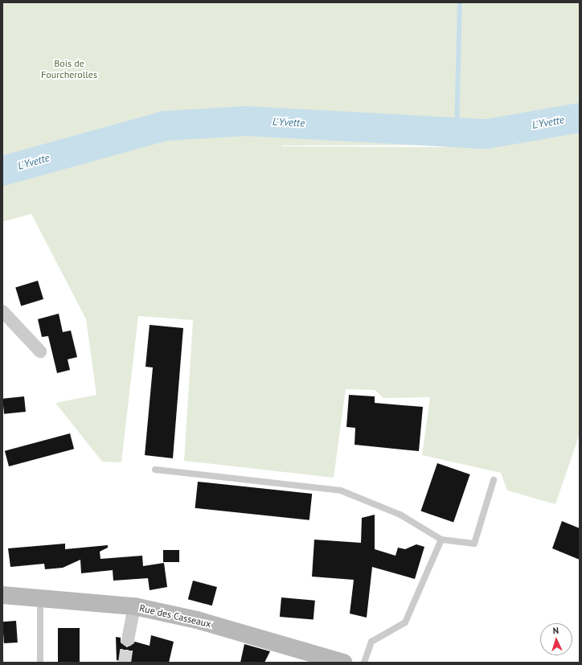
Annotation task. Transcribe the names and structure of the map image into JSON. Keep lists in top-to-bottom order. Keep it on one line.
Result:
{"streets":{"street":["Rue des Casseaux"]},"water":["L'Yvette"],"parks":["Bois de Fourcherolles"],"north":"top"}
